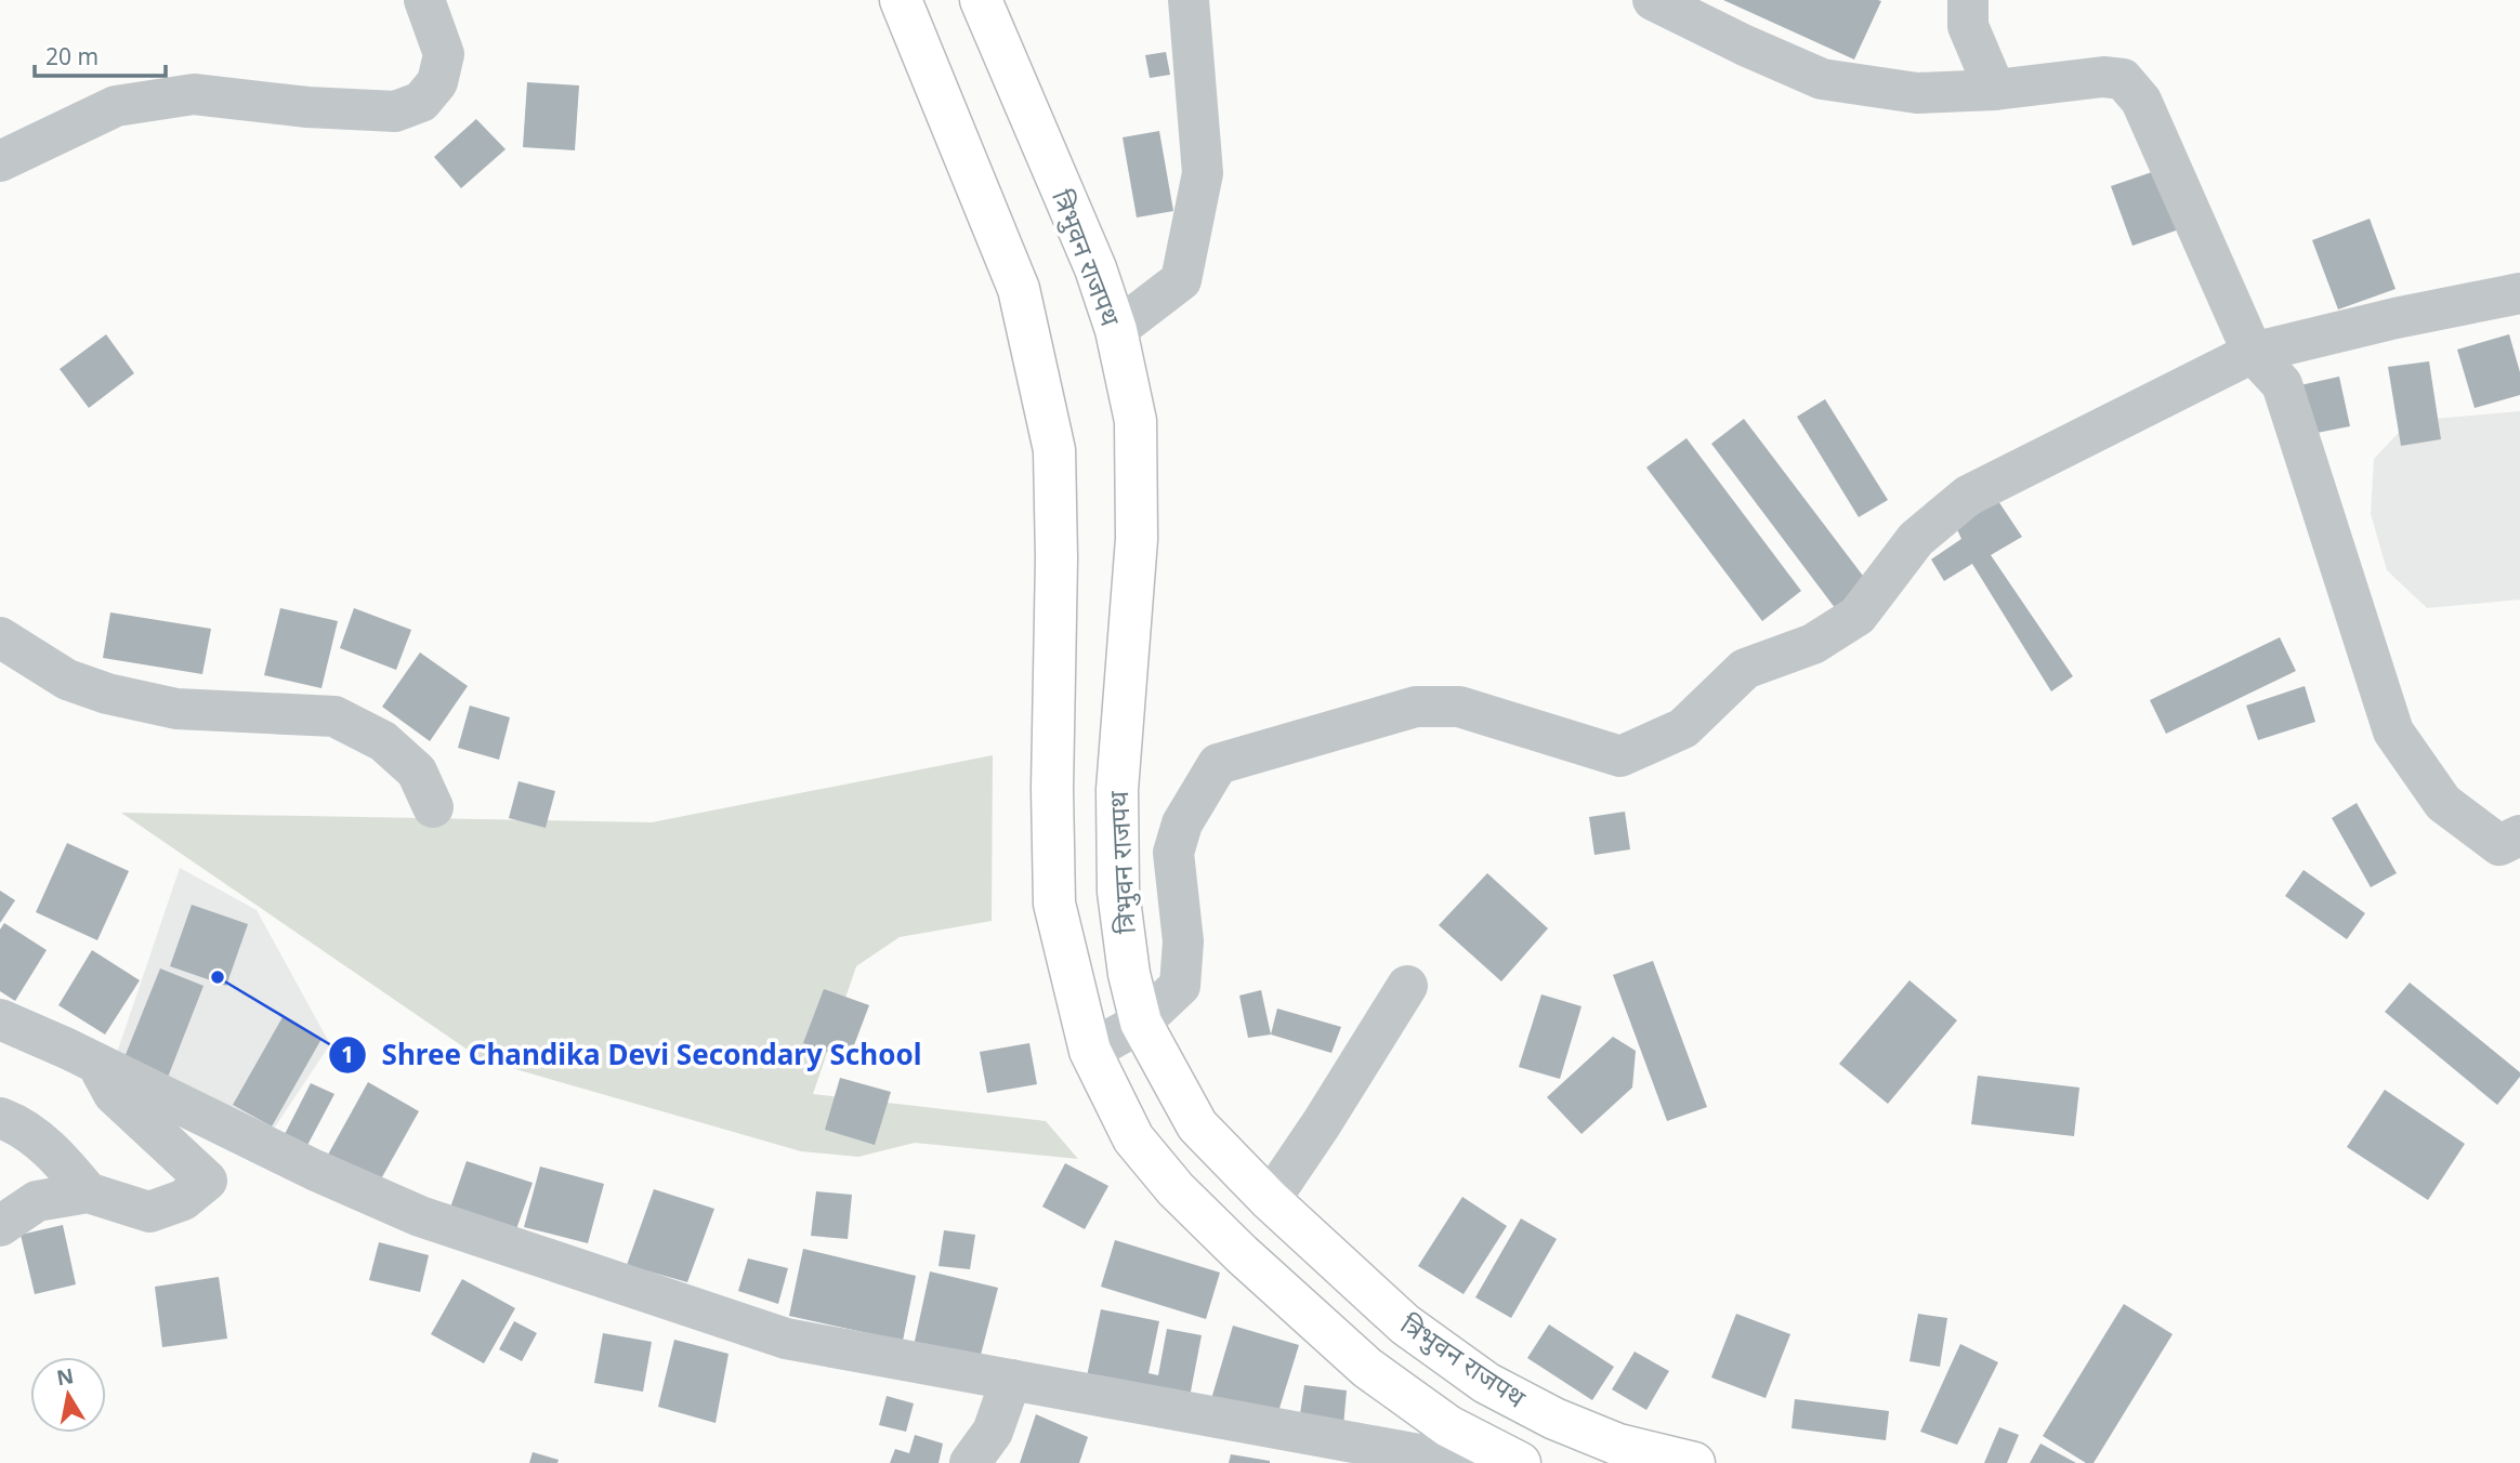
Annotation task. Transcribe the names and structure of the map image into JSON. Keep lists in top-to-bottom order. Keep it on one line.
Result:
{"streets":{"highway":["त्रिभुवन राजपथ"]},"places":["Shree Chandika Devi Secondary School"],"scale_bar":"20 m","north":"top"}
